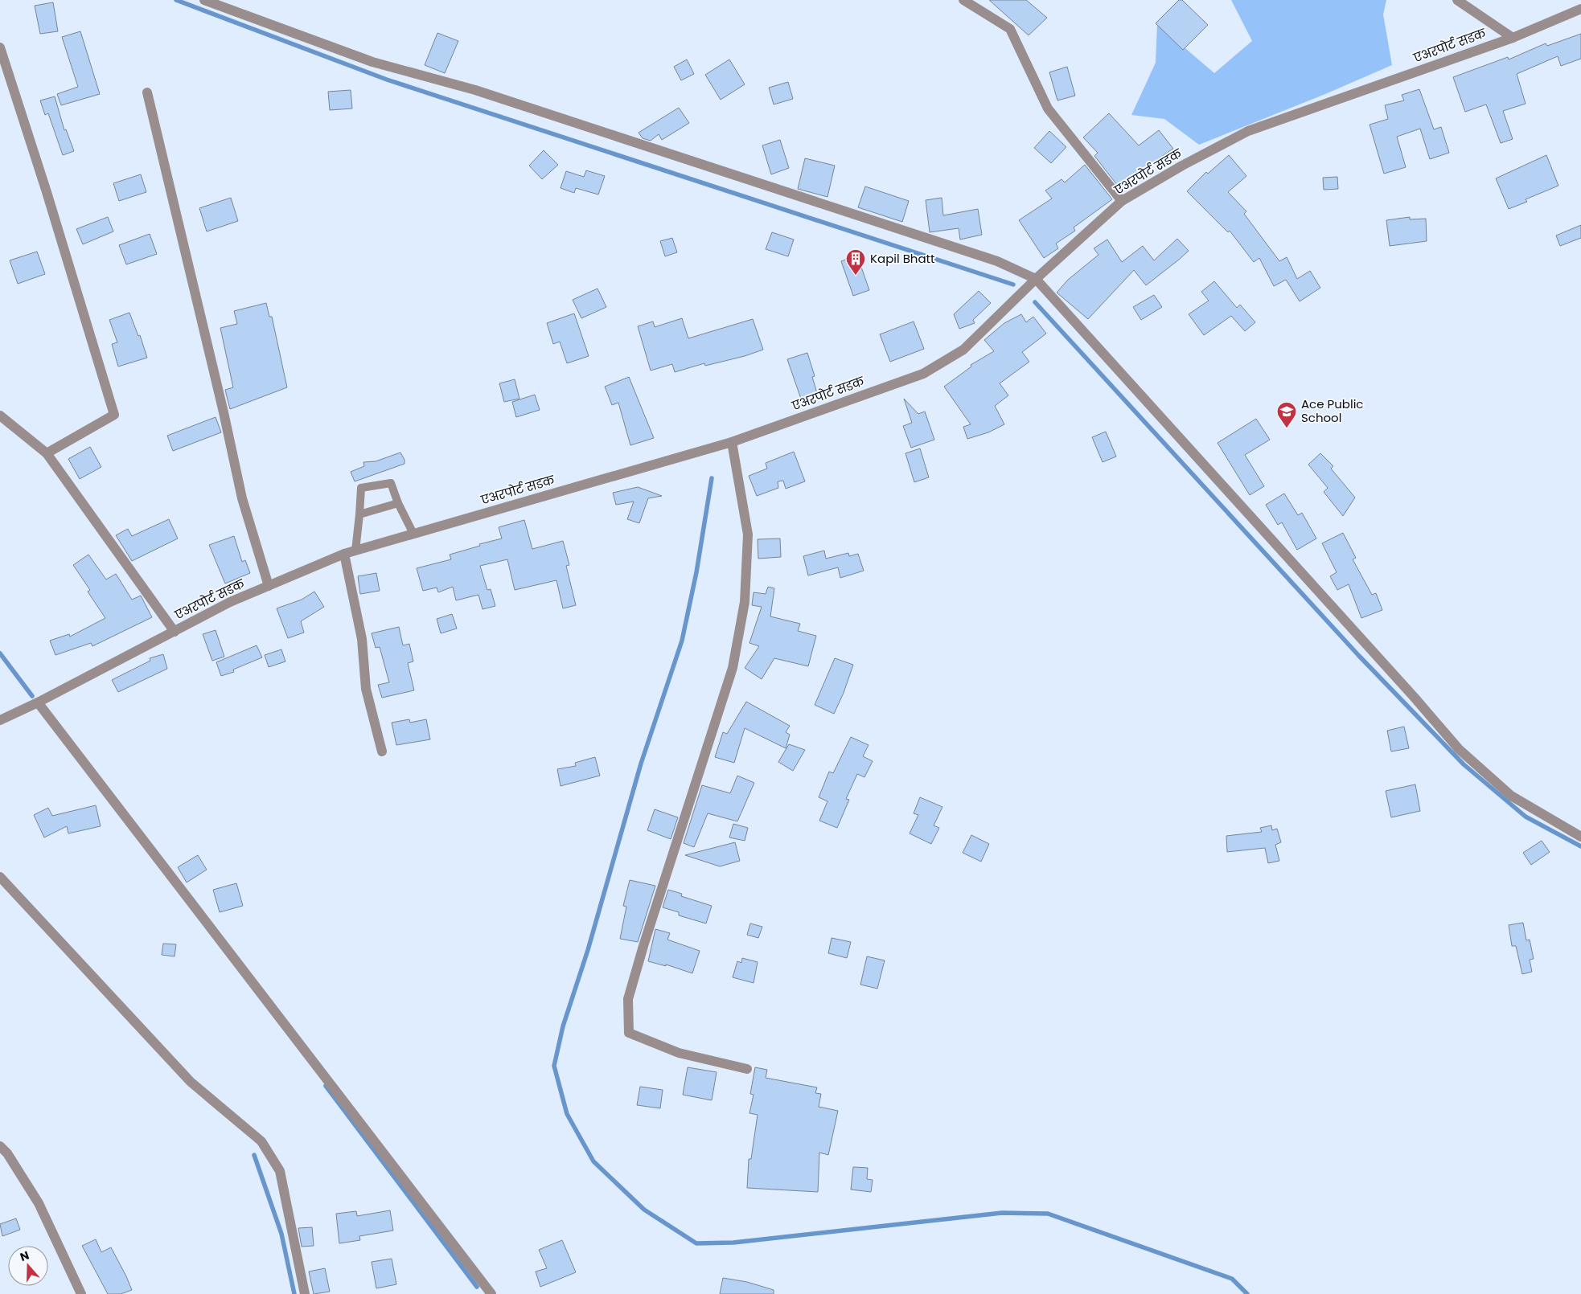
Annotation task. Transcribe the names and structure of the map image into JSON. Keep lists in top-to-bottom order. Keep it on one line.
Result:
{"streets":{"street":["एअरपोर्ट सडक"]},"places":{"building":["Kapil Bhatt"],"school or university":["Ace Public School"]},"north":"top"}
